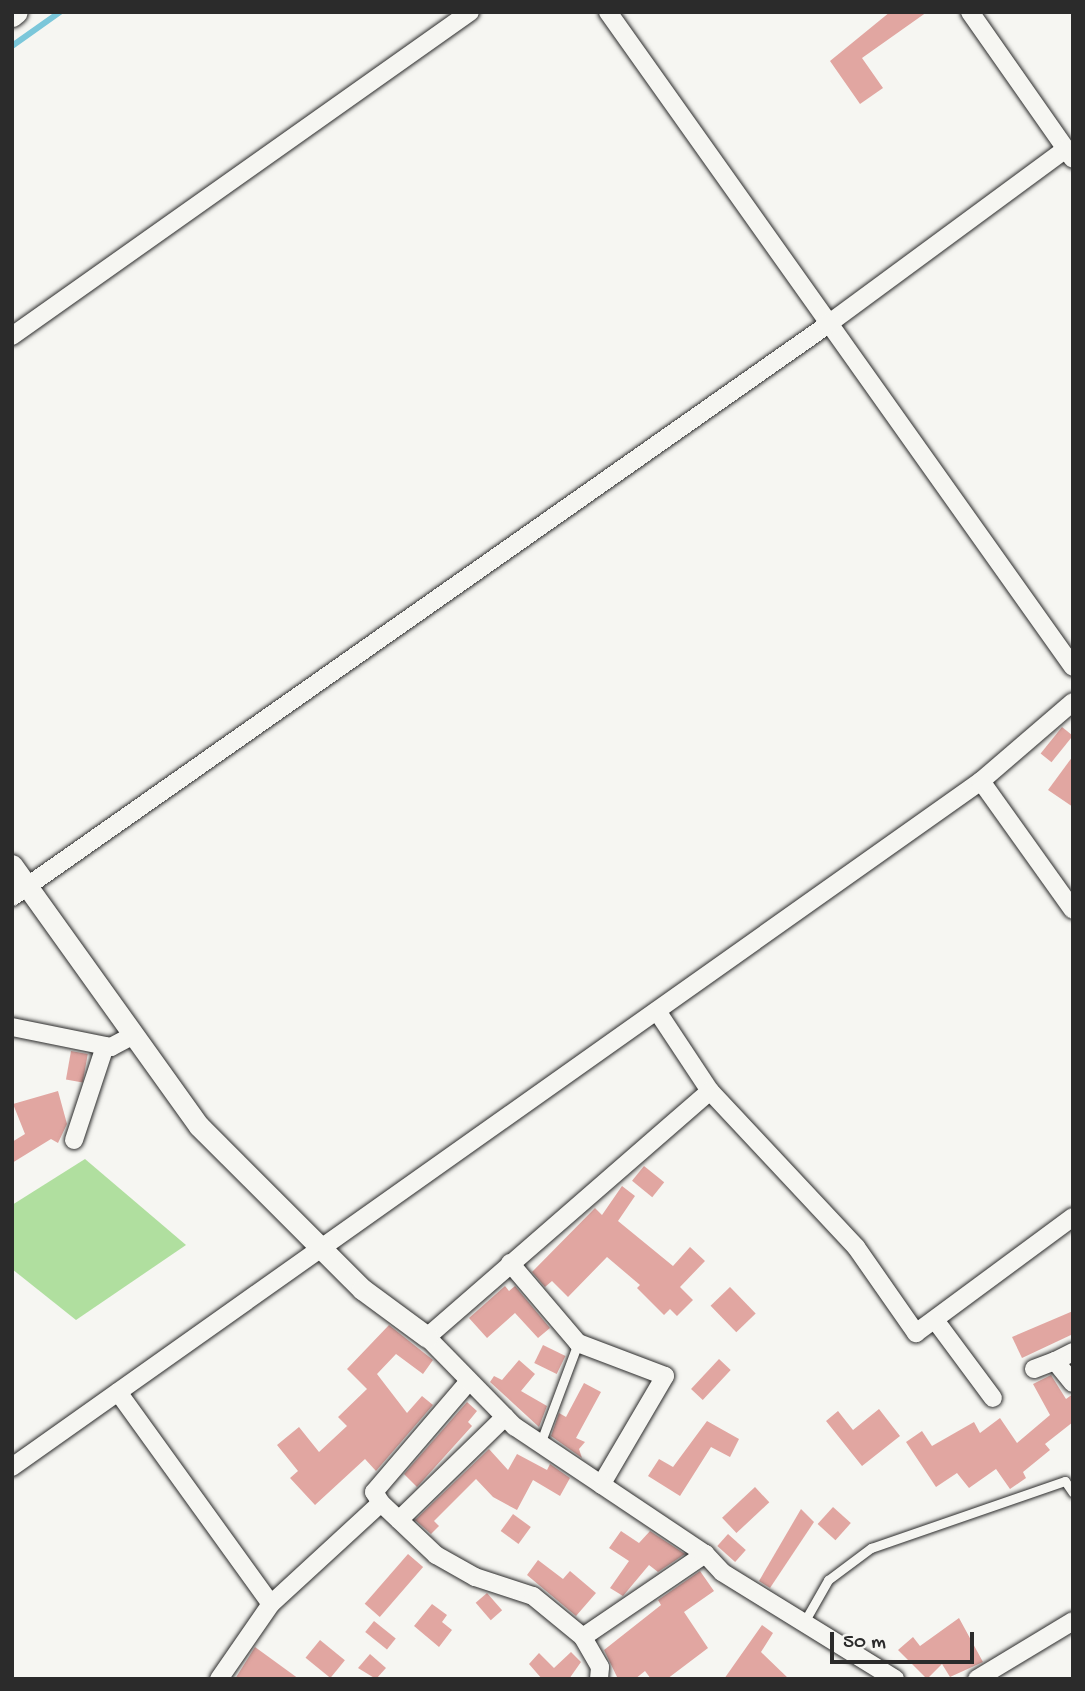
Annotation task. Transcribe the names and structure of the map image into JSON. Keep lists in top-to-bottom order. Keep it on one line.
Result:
{"scale_bar":"50 m"}
